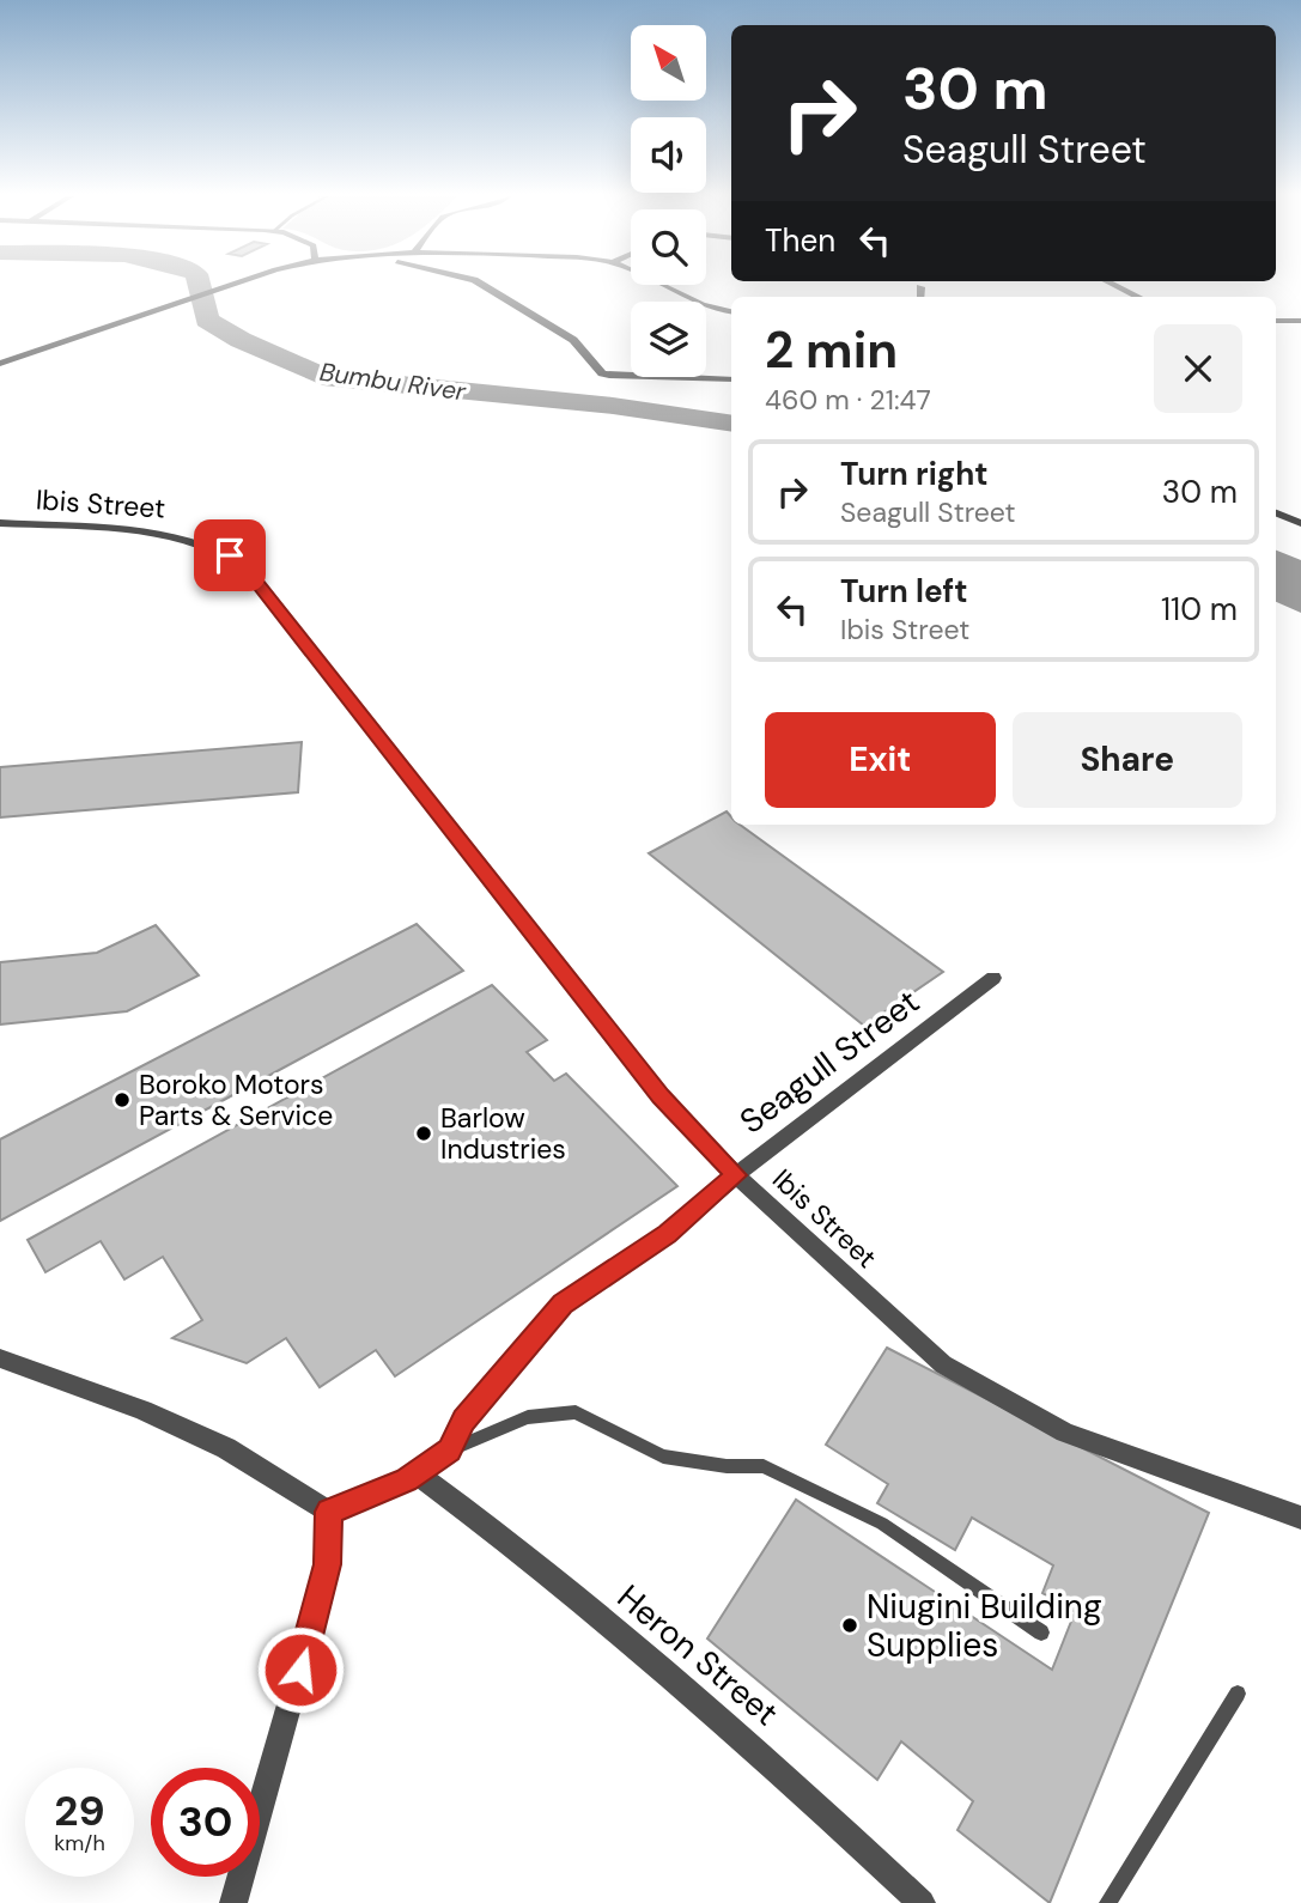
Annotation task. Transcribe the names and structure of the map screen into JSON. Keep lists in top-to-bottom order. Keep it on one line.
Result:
{"streets":{"street":["Ibis Street","Seagull Street","Heron Street"]},"crossings":[["Ibis Street","Seagull Street"],["Seagull Street","Heron Street"]],"water":["Bumbu River"],"places":["Boroko Motors Parts & Service","Barlow Industries","Niugini Building Supplies"],"north":"top left","page":{"turn":["30 m","Seagull Street"],"then":"Then","heading":["2 min","460 m · 21:47"],"list":[{"name":"Turn right","note":"Seagull Street","value":"30 m"},{"name":"Turn left","note":"Ibis Street","value":"110 m"}],"buttons":["Exit","Share"],"speed":"29 km/h","limit":"30"}}
